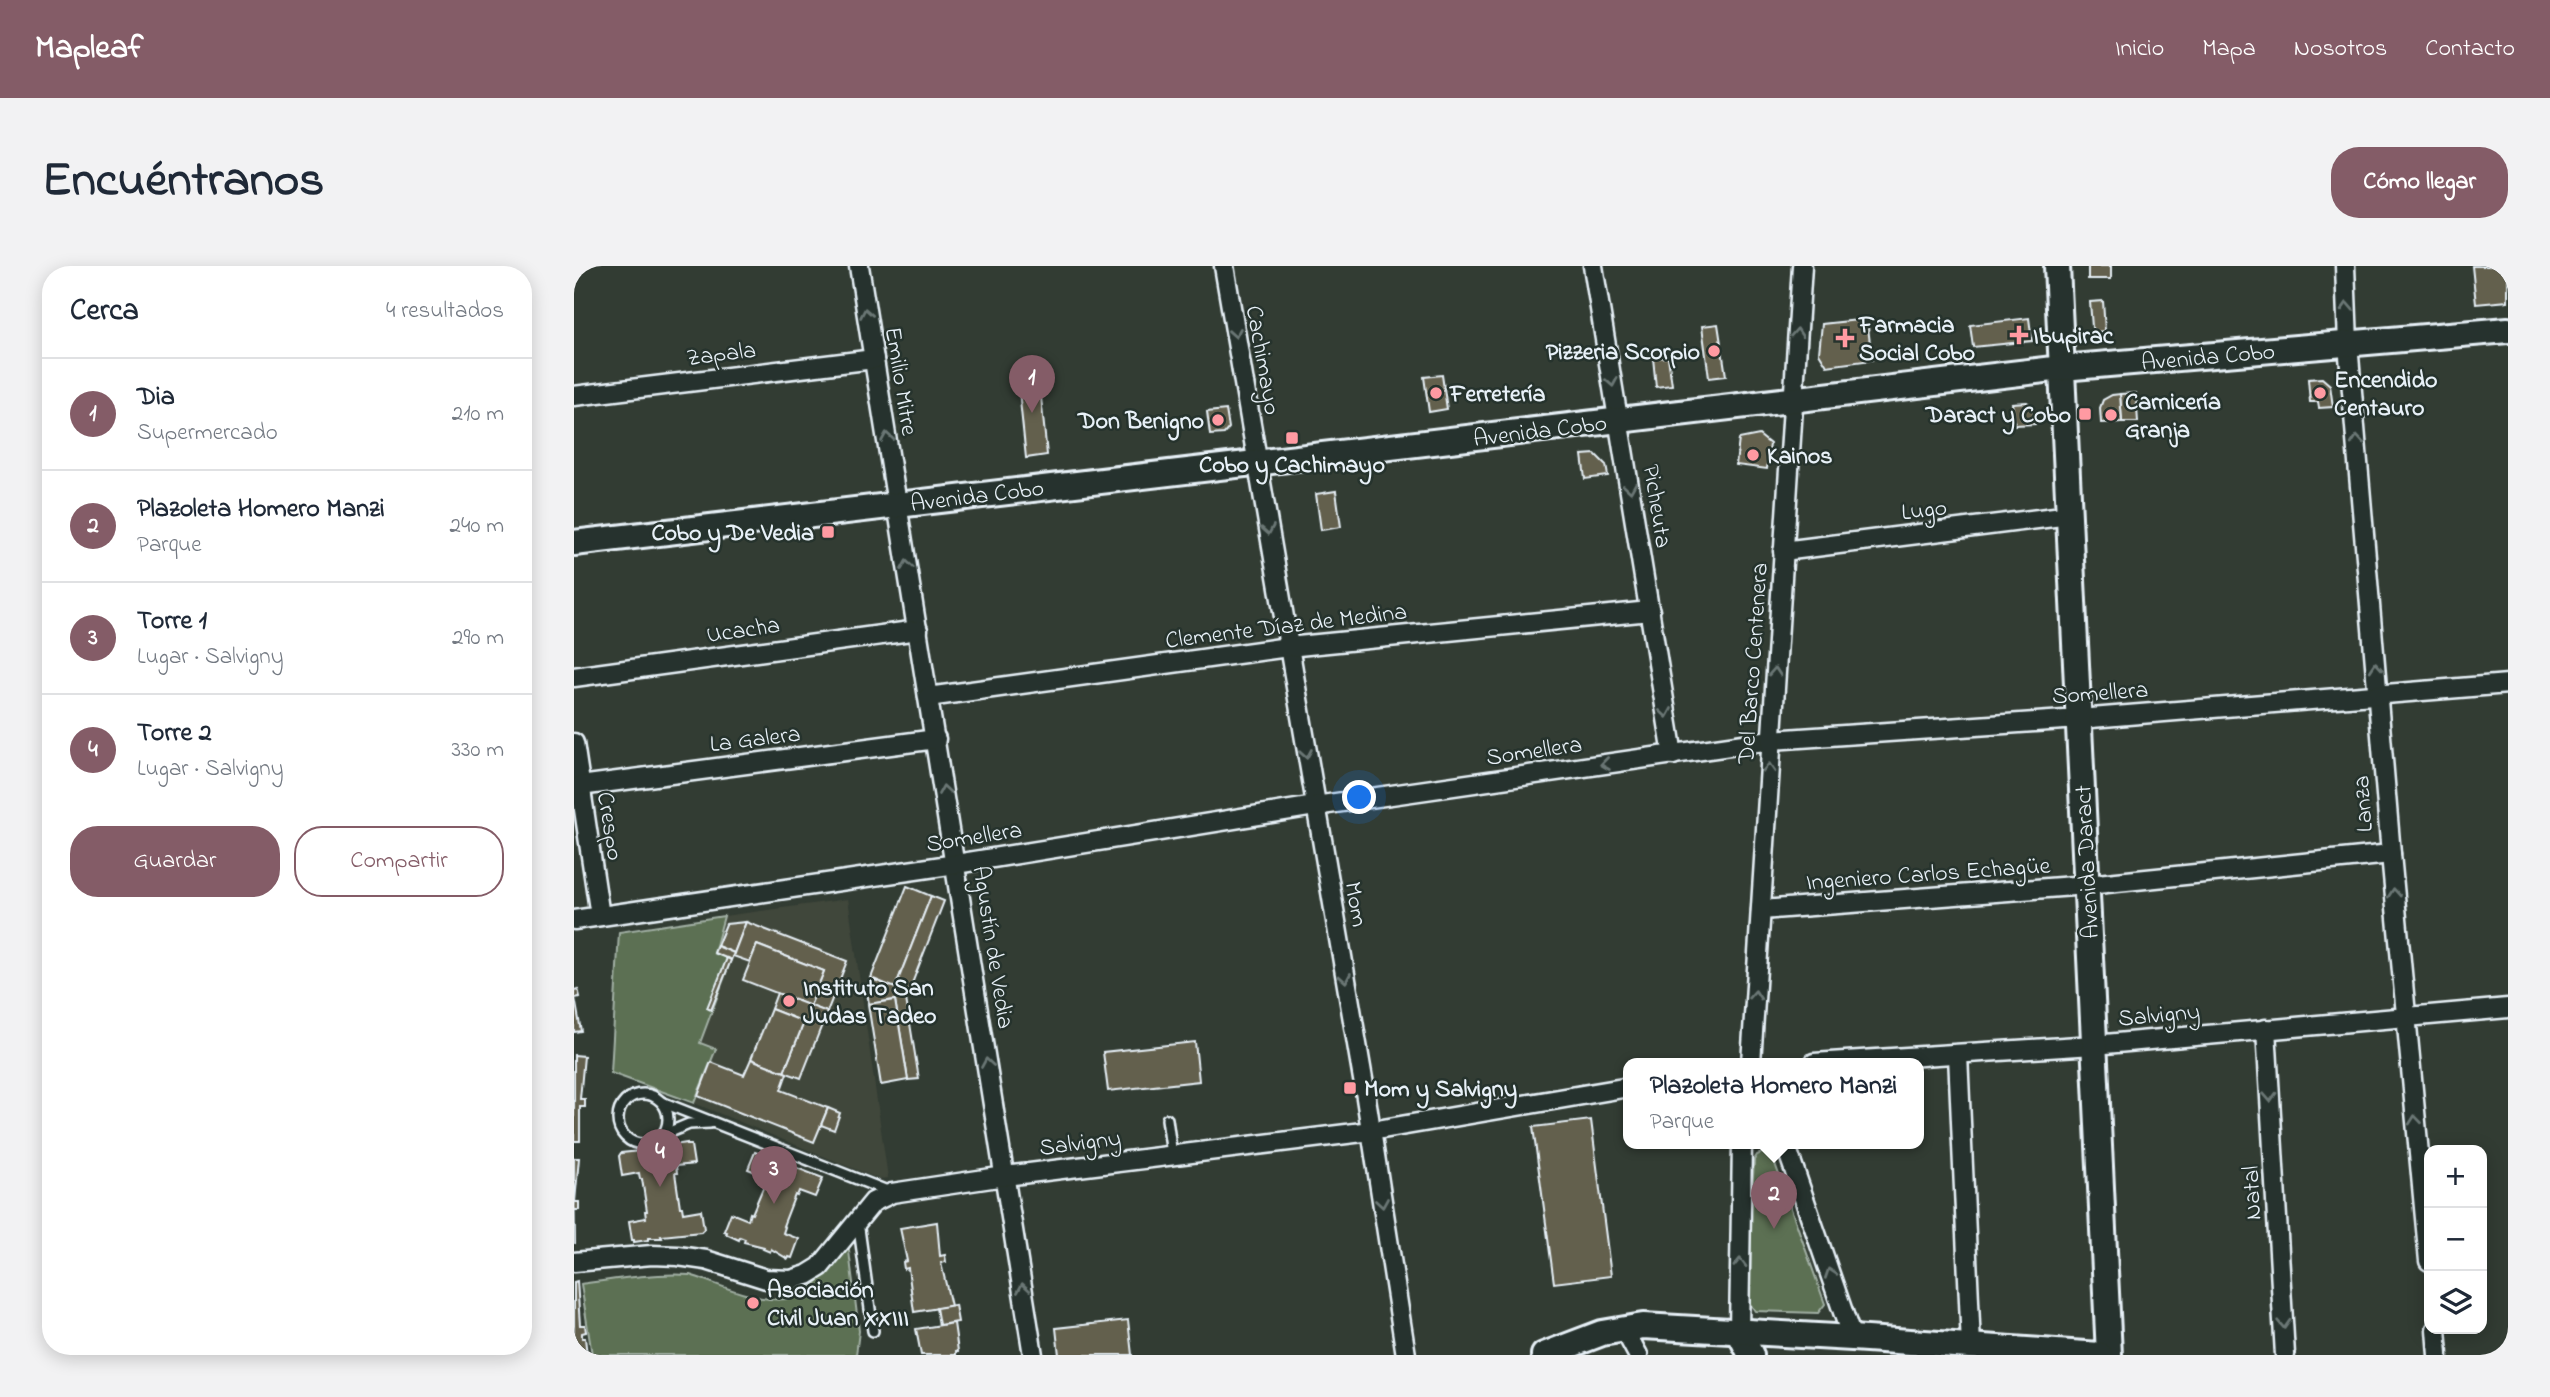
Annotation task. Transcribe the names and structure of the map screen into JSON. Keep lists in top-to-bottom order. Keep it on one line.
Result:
{"streets":{"main road":["Avenida Cobo","Avenida Daract"],"street":["Zapala","Cachimayo","Emilio Mitre","Picheuta","Lugo","Clemente Díaz de Medina","Ucacha","Del Barco Centenera","Somellera","La Galera","Lanza","Crespo","Ingeniero Carlos Echagüe","Mom","Agustín de Vedia","Salvigny","Natal"]},"crossings":[["Zapala","Emilio Mitre"],["Avenida Cobo","Cachimayo"],["Avenida Cobo","Emilio Mitre"],["Avenida Cobo","Picheuta"],["Avenida Cobo","Del Barco Centenera"],["Avenida Cobo","Lanza"],["Avenida Cobo","Avenida Daract"],["Avenida Cobo","Mom"],["Avenida Cobo","Agustín de Vedia"],["Cachimayo","Mom"],["Emilio Mitre","Agustín de Vedia"],["Picheuta","Clemente Díaz de Medina"],["Picheuta","Somellera"],["Lugo","Del Barco Centenera"],["Lugo","Avenida Daract"],["Clemente Díaz de Medina","Mom"],["Clemente Díaz de Medina","Agustín de Vedia"],["Ucacha","Agustín de Vedia"],["Del Barco Centenera","Somellera"],["Del Barco Centenera","Ingeniero Carlos Echagüe"],["Somellera","Lanza"],["Somellera","Crespo"],["Somellera","Avenida Daract"],["Somellera","Mom"],["Somellera","Agustín de Vedia"],["La Galera","Crespo"],["La Galera","Agustín de Vedia"],["Lanza","Ingeniero Carlos Echagüe"],["Lanza","Salvigny"],["Avenida Daract","Ingeniero Carlos Echagüe"],["Avenida Daract","Salvigny"],["Mom","Salvigny"],["Agustín de Vedia","Salvigny"],["Salvigny","Natal"]],"one_way":["Cachimayo","Emilio Mitre","Picheuta","Del Barco Centenera","Lanza","Mom","Agustín de Vedia","Natal"],"places":{"health":["Ibupirac","Farmacia Social Cobo"],"other":["Pizzeria Scorpio","Ferretería","Encendido Centauro","Carnicería Granja","Don Benigno","Kainos","Instituto San Judas Tadeo","Asociación Civil Juan XXIII"],"transit":["Daract y Cobo","Cobo y Cachimayo","Cobo y De Vedia","Mom y Salvigny"]},"page":{"header":"Mapleaf","nav":["Inicio","Mapa","Nosotros","Contacto"],"title":"Encuéntranos","buttons":["Cómo llegar",["Guardar","Compartir"]],"heading":["Cerca","4 resultados"],"pins":["1","4","3","2"],"list":[{"mark":"1","name":"Dia","note":"Supermercado","value":"210 m"},{"mark":"2","name":"Plazoleta Homero Manzi","note":"Parque","value":"240 m"},{"mark":"3","name":"Torre 1","note":"Lugar · Salvigny","value":"290 m"},{"mark":"4","name":"Torre 2","note":"Lugar · Salvigny","value":"330 m"}],"popup":["Plazoleta Homero Manzi","Parque"],"map_buttons":["+","−"]}}
